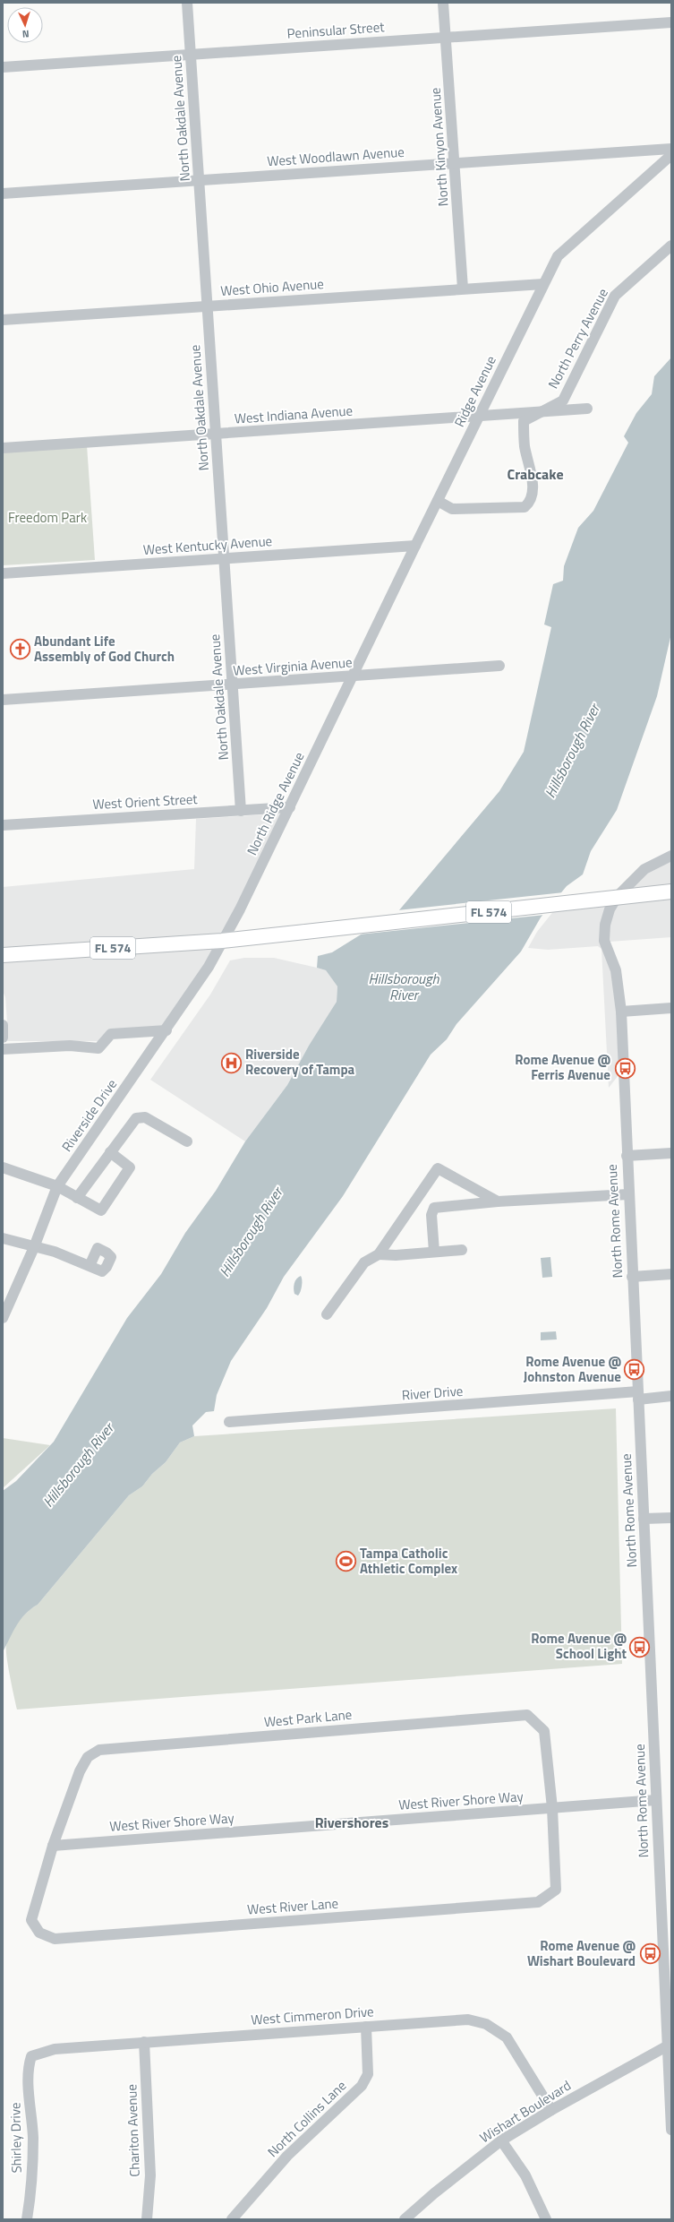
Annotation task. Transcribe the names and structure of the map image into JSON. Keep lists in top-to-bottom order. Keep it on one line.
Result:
{"streets":{"main road":["FL 574"],"street":["Peninsular Street","North Oakdale Avenue","North Kinyon Avenue","West Woodlawn Avenue","West Ohio Avenue","North Perry Avenue","Ridge Avenue","West Indiana Avenue","West Kentucky Avenue","West Virginia Avenue","West Orient Street","North Ridge Avenue","Riverside Drive","North Rome Avenue","River Drive","West Park Lane","West River Shore Way","West River Lane","West Cimmeron Drive","Wishart Boulevard","North Collins Lane","Chariton Avenue","Shirley Drive"]},"crossings":[["Peninsular Street","North Oakdale Avenue"],["Peninsular Street","North Kinyon Avenue"],["North Oakdale Avenue","West Woodlawn Avenue"],["North Oakdale Avenue","West Ohio Avenue"],["North Oakdale Avenue","West Indiana Avenue"],["North Oakdale Avenue","West Kentucky Avenue"],["North Oakdale Avenue","West Virginia Avenue"],["North Oakdale Avenue","West Orient Street"],["North Kinyon Avenue","West Woodlawn Avenue"],["North Kinyon Avenue","West Ohio Avenue"],["West Ohio Avenue","Ridge Avenue"],["North Perry Avenue","Ridge Avenue"],["North Perry Avenue","West Indiana Avenue"],["Ridge Avenue","West Indiana Avenue"],["Ridge Avenue","West Kentucky Avenue"],["Ridge Avenue","West Virginia Avenue"],["Ridge Avenue","North Ridge Avenue"],["West Virginia Avenue","North Ridge Avenue"],["West Orient Street","North Ridge Avenue"],["North Ridge Avenue","FL 574"],["North Ridge Avenue","Riverside Drive"],["FL 574","Riverside Drive"],["North Rome Avenue","River Drive"],["North Rome Avenue","West River Shore Way"],["North Rome Avenue","Wishart Boulevard"],["West Park Lane","West River Shore Way"],["West Park Lane","West River Lane"],["West River Shore Way","West River Lane"],["West Cimmeron Drive","Wishart Boulevard"],["West Cimmeron Drive","North Collins Lane"],["West Cimmeron Drive","Chariton Avenue"],["West Cimmeron Drive","Shirley Drive"]],"districts":["Crabcake","Rivershores"],"water":["Hillsborough River"],"parks":["Freedom Park"],"places":{"church":["Abundant Life Assembly of God Church"],"hospital":["Riverside Recovery of Tampa"],"bus stop":["Rome Avenue @ Ferris Avenue","Rome Avenue @ Johnston Avenue","Rome Avenue @ School Light","Rome Avenue @ Wishart Boulevard"],"sports":["Tampa Catholic Athletic Complex"]},"north":"bottom"}
